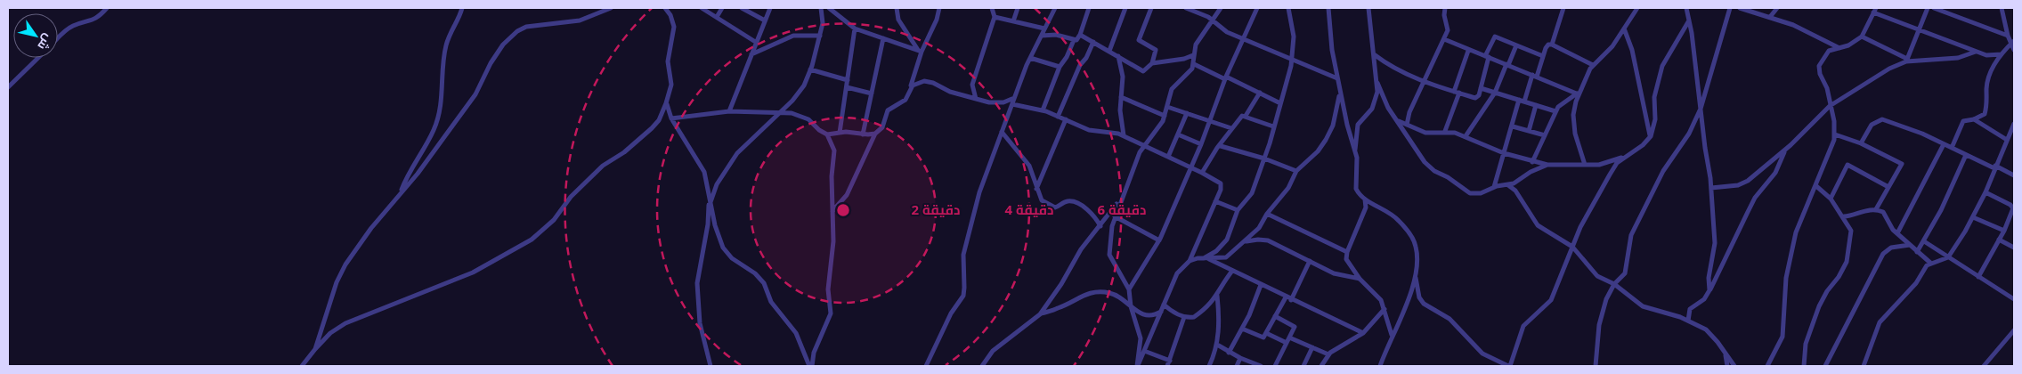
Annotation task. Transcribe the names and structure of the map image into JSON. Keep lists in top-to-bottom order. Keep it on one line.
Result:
{"north":"bottom right","rings":["2 دقيقة","4 دقيقة","6 دقيقة"]}
